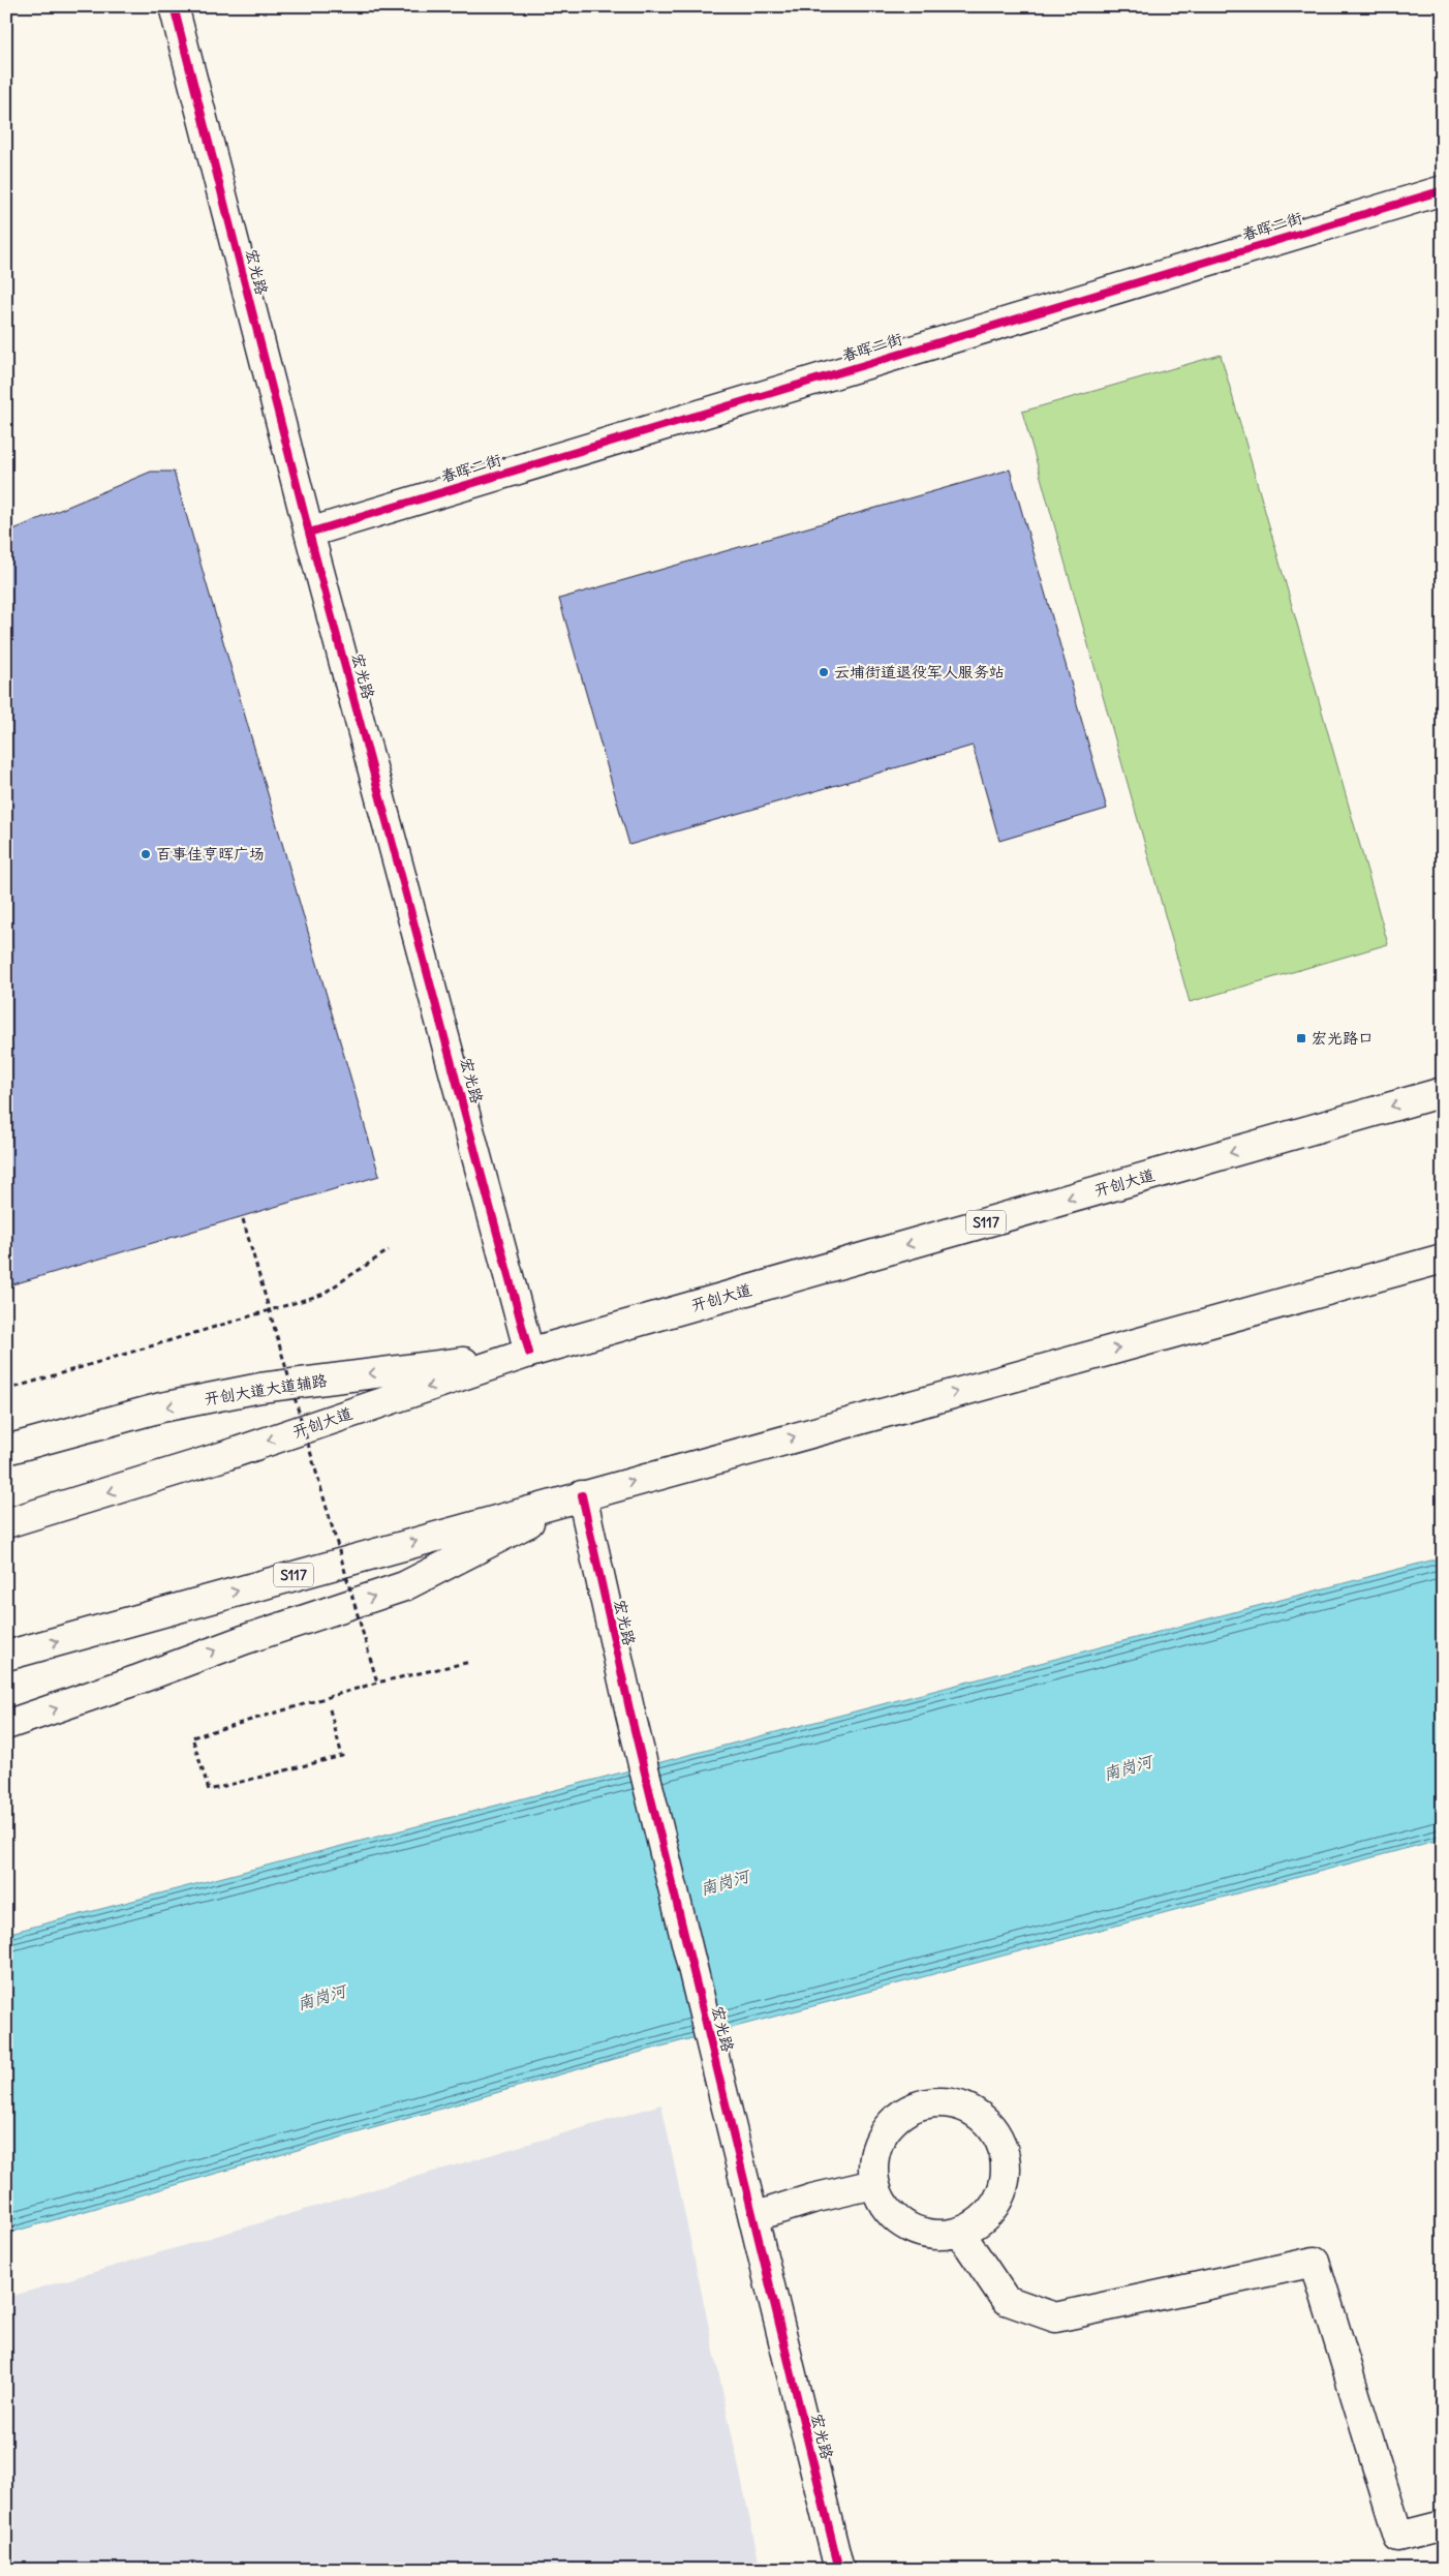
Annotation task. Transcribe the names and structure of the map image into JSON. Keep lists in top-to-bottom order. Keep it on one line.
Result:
{"streets":{"street":["春晖二街","宏光路","开创大道","S117","开创大道大道辅路"]},"crossings":[["春晖二街","宏光路"],["宏光路","开创大道"],["宏光路","S117"],["宏光路","开创大道大道辅路"],["开创大道","开创大道大道辅路"]],"water":["南岗河"],"places":{"other":["云埔街道退役军人服务站","百事佳亨晖广场"],"transit":["宏光路口"]}}
